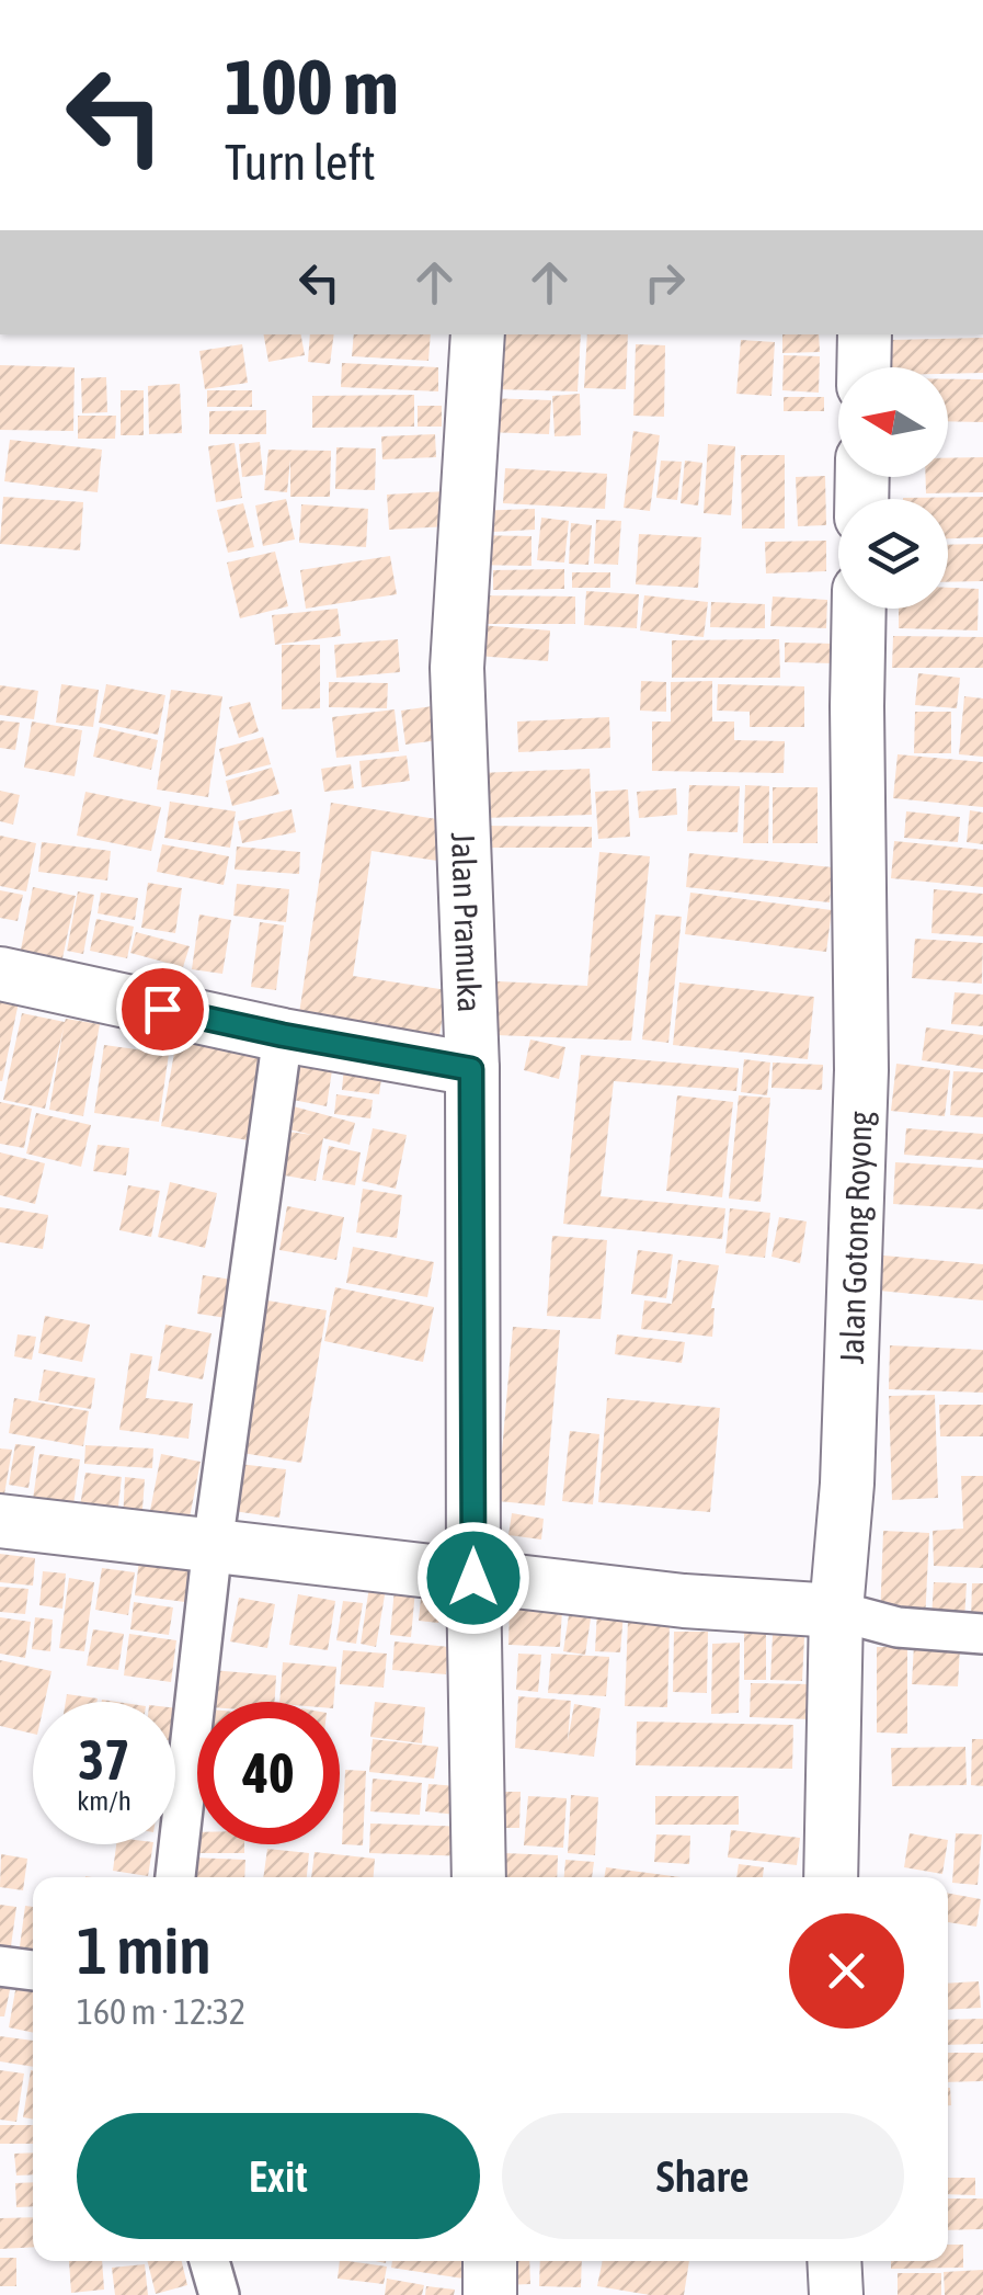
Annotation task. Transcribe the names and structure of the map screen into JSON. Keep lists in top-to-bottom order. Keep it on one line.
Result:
{"streets":{"street":["Jalan Pramuka","Jalan Gotong Royong"]},"north":"left","page":{"turn":["100 m","Turn left"],"speed":"37 km/h","limit":"40","heading":["1 min","160 m · 12:32"],"buttons":["Exit","Share"]}}
